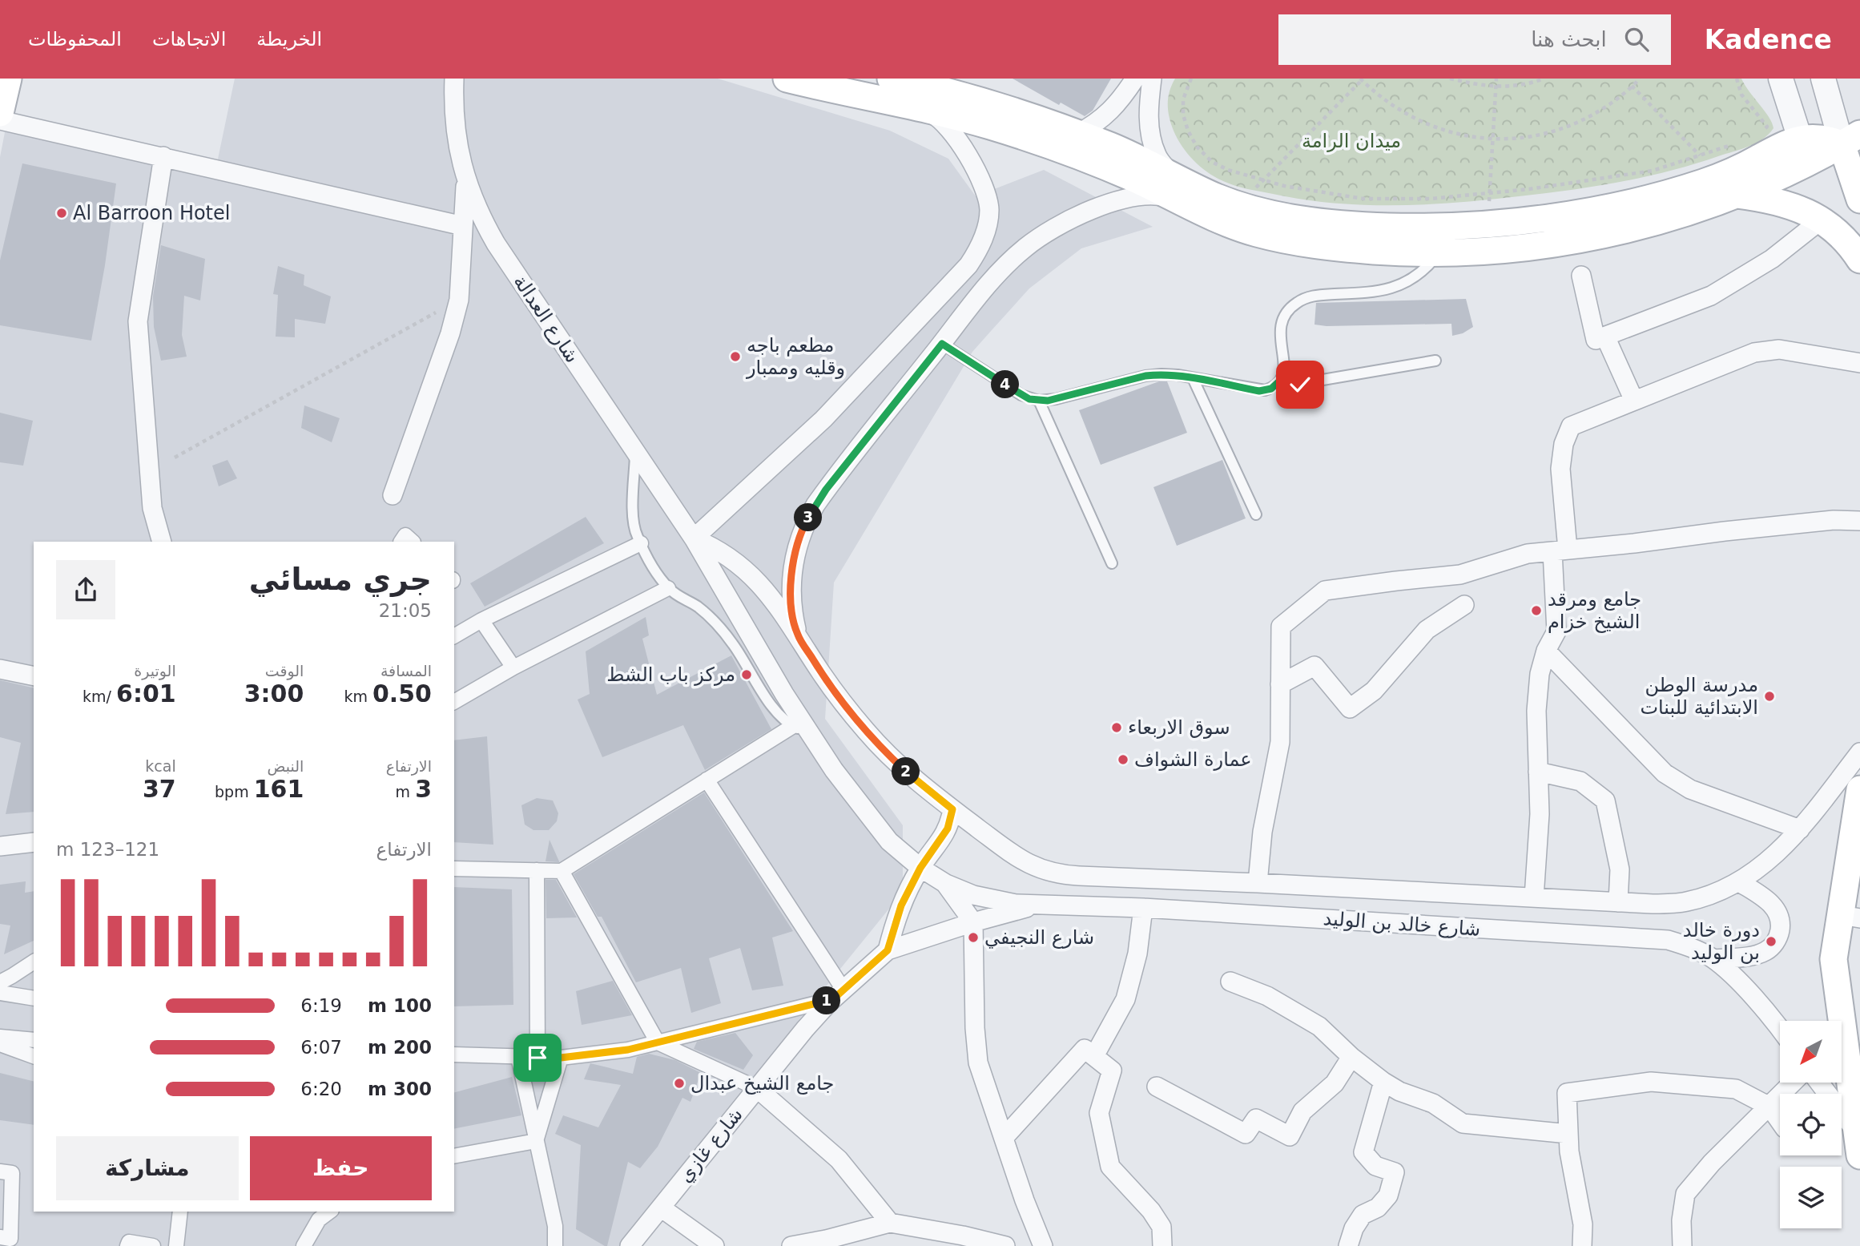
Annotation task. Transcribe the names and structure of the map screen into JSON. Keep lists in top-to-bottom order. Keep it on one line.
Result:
{"streets":{"street":["شارع العدالة","شارع خالد بن الوليد","شارع غازي"]},"crossings":[["شارع العدالة","شارع خالد بن الوليد"],["شارع خالد بن الوليد","شارع غازي"]],"parks":["ميدان الرامة"],"places":["Al Barroon Hotel","مطعم باجه وقليه وممبار","جامع ومرقد الشيخ خزام","مركز باب الشط","مدرسة الوطن الابتدائية للبنات","سوق الاربعاء","عمارة الشواف","شارع النجيفي","دورة خالد بن الوليد","جامع الشيخ عبدال"],"north":"bottom left","page":{"header":"Kadence","search":"ابحث هنا","nav":["الخريطة","الاتجاهات","المحفوظات"],"pins":["4","3","2","1"],"heading":["جري مسائي","21:05"],"stats":[["المسافة","0.50 km"],["الوقت","3:00"],["الوتيرة","6:01 /km"],["الارتفاع","3 m"],["النبض","161 bpm"],["kcal","37"]],"chart":["الارتفاع","121–123 m"],"list":[{"name":"100 m","note":"6:19"},{"name":"200 m","note":"6:07"},{"name":"300 m","note":"6:20"}],"buttons":["حفظ","مشاركة"]}}
